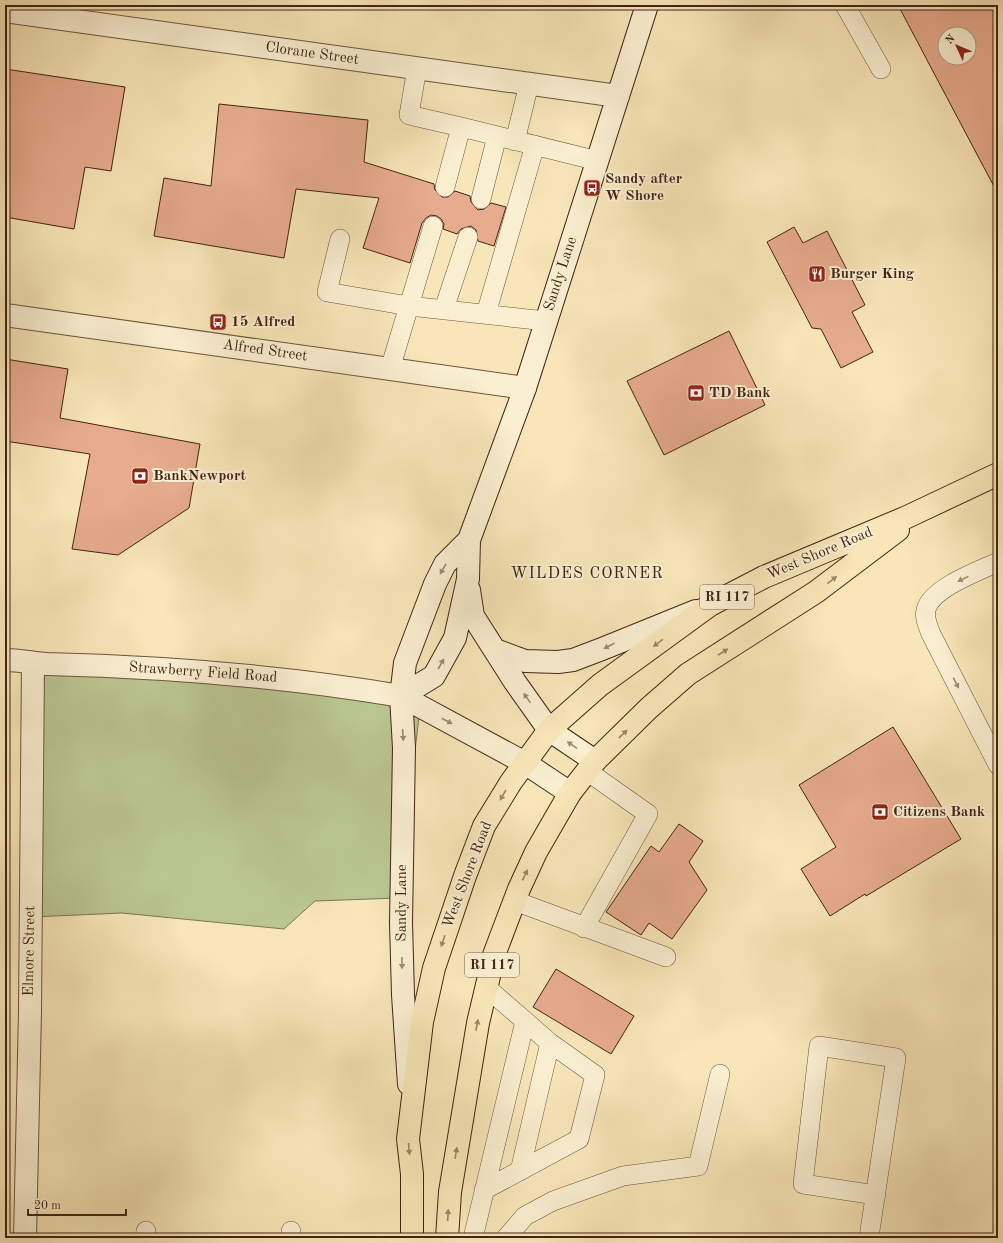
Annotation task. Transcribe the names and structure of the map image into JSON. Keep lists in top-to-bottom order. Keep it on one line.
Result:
{"streets":{"main road":["West Shore Road","RI 117"],"street":["Clorane Street","Sandy Lane","Alfred Street","Strawberry Field Road","Elmore Street"]},"crossings":[["Clorane Street","Sandy Lane"],["Sandy Lane","Alfred Street"],["Sandy Lane","West Shore Road"],["Sandy Lane","Strawberry Field Road"],["West Shore Road","Strawberry Field Road"],["Strawberry Field Road","Elmore Street"]],"districts":["WILDES CORNER"],"places":{"bus stop":["Sandy after W Shore","15 Alfred"],"restaurant":["Burger King"],"bank":["TD Bank","BankNewport","Citizens Bank"]},"scale_bar":"20 m","north":"top left"}
